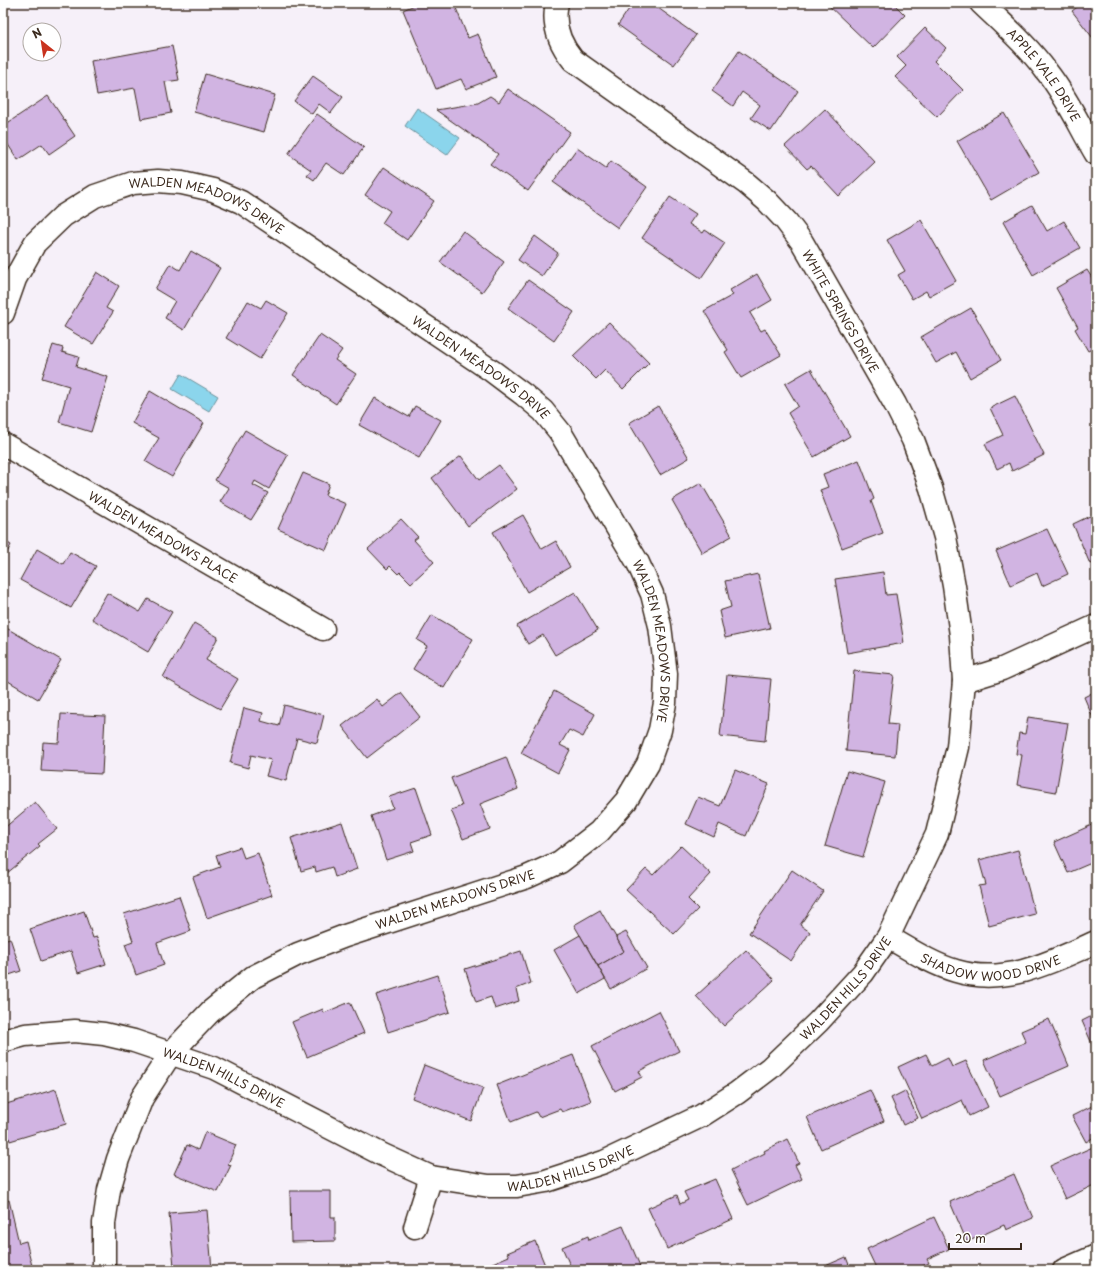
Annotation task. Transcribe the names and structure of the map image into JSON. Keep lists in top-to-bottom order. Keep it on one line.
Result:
{"streets":{"street":["APPLE VALE DRIVE","WALDEN MEADOWS DRIVE","WHITE SPRINGS DRIVE","WALDEN MEADOWS PLACE","SHADOW WOOD DRIVE","WALDEN HILLS DRIVE"]},"crossings":[["WALDEN MEADOWS DRIVE","WALDEN HILLS DRIVE"],["WHITE SPRINGS DRIVE","WALDEN HILLS DRIVE"],["SHADOW WOOD DRIVE","WALDEN HILLS DRIVE"]],"scale_bar":"20 m","north":"top left"}
